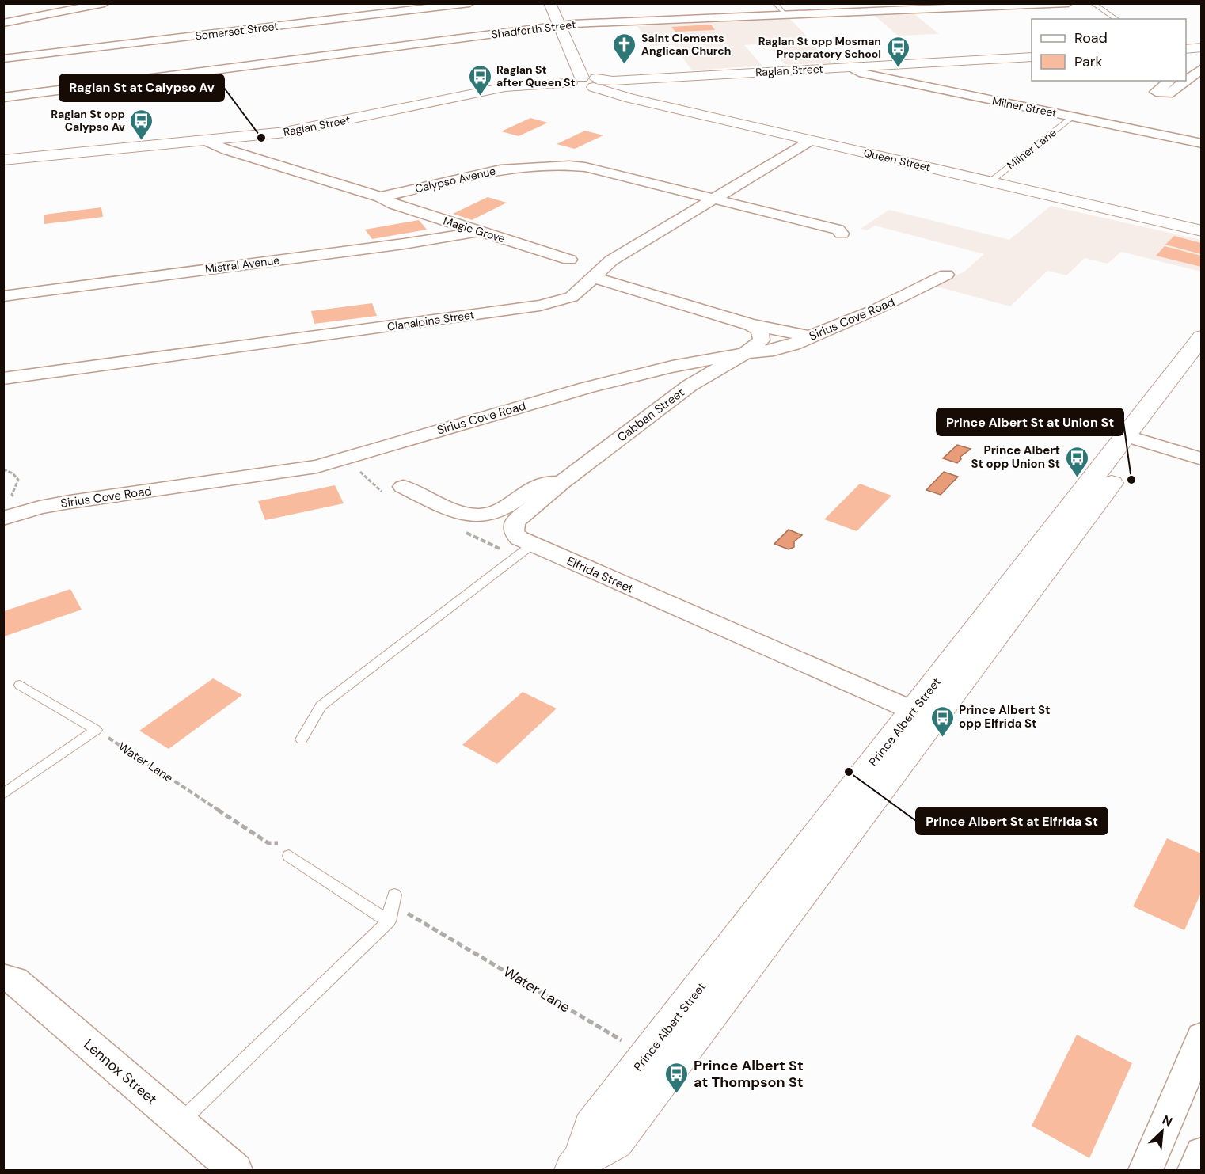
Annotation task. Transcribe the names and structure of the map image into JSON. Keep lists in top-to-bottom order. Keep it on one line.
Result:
{"streets":{"street":["Shadforth Street","Somerset Street","Raglan Street","Milner Street","Queen Street","Calypso Avenue","Magic Grove","Mistral Avenue","Sirius Cove Road","Clanalpine Street","Cabban Street","Elfrida Street","Prince Albert Street","Lennox Street"],"lane":["Milner Lane"],"path":["Water Lane"]},"crossings":[["Raglan Street","Milner Street"],["Raglan Street","Queen Street"],["Milner Street","Milner Lane"],["Milner Lane","Queen Street"],["Queen Street","Clanalpine Street"],["Calypso Avenue","Magic Grove"],["Calypso Avenue","Clanalpine Street"],["Magic Grove","Mistral Avenue"],["Sirius Cove Road","Cabban Street"],["Cabban Street","Elfrida Street"],["Elfrida Street","Prince Albert Street"]],"places":{"church":["Saint Clements Anglican Church"],"bus stop":["Raglan St opp Mosman Preparatory School","Raglan St after Queen St","Raglan St opp Calypso Av","Prince Albert St opp Union St","Prince Albert St opp Elfrida St","Prince Albert St at Thompson St"],"other":["Raglan St at Calypso Av","Prince Albert St at Union St","Prince Albert St at Elfrida St"]},"legend":["Road","Park"],"north":"top right"}
